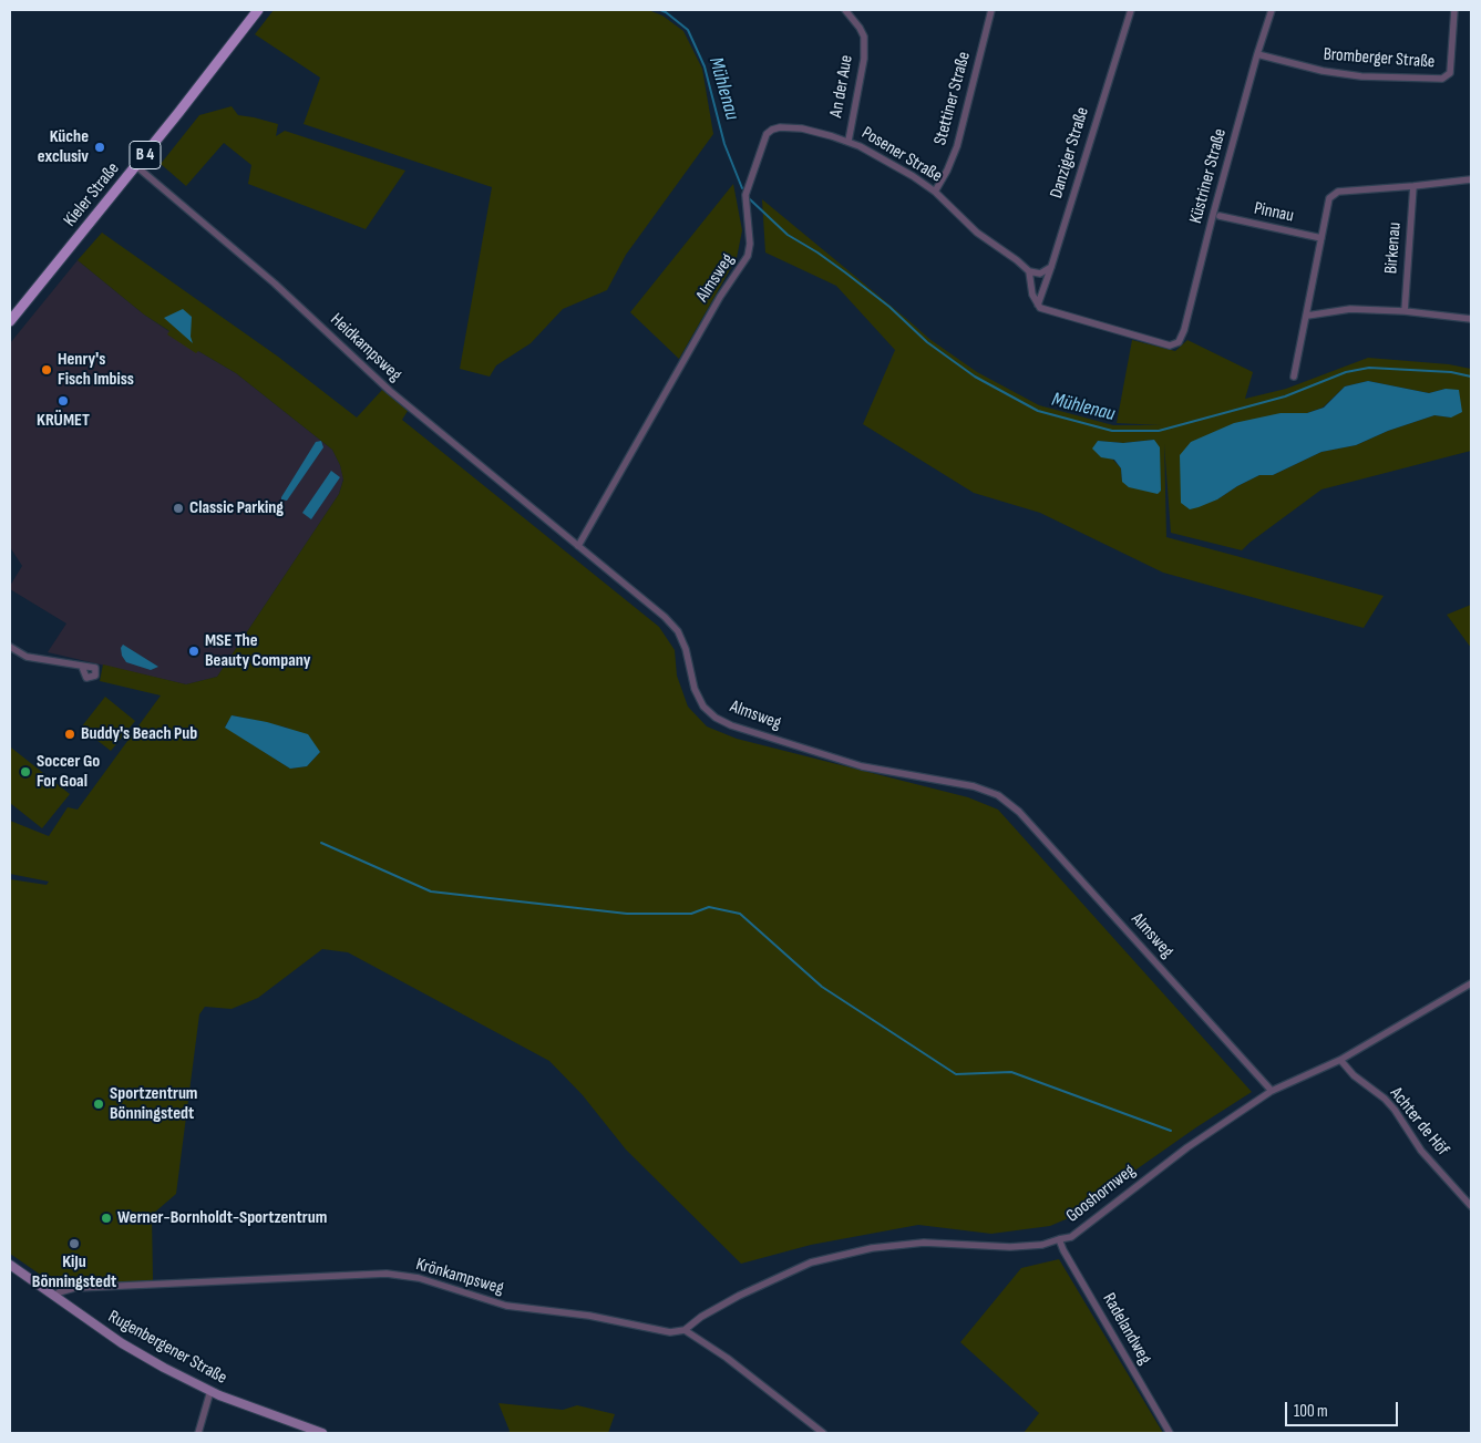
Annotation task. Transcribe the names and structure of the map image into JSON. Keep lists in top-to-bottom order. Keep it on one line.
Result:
{"streets":{"main road":["B 4","Kieler Straße","Rugenbergener Straße"],"street":["Bromberger Straße","An der Aue","Stettiner Straße","Danziger Straße","Posener Straße","Küstriner Straße","Pinnau","Birkenau","Almsweg","Heidkampsweg","Achter de Höf","Gooshornweg","Krönkampsweg","Radelandweg"]},"crossings":[["Bromberger Straße","Küstriner Straße"],["An der Aue","Posener Straße"],["Stettiner Straße","Posener Straße"],["Danziger Straße","Küstriner Straße"],["Posener Straße","Almsweg"],["Kieler Straße","Heidkampsweg"],["Almsweg","Heidkampsweg"],["Almsweg","Gooshornweg"],["Achter de Höf","Gooshornweg"],["Gooshornweg","Krönkampsweg"],["Gooshornweg","Radelandweg"],["Krönkampsweg","Rugenbergener Straße"]],"water":["Mühlenau"],"places":["Küche exclusiv","Henry's Fisch Imbiss","KRÜMET","Classic Parking","MSE The Beauty Company","Buddy's Beach Pub","Soccer Go For Goal","Sportzentrum Bönningstedt","Werner-Bornholdt-Sportzentrum","KiJu Bönningstedt"],"scale_bar":"100 m"}
